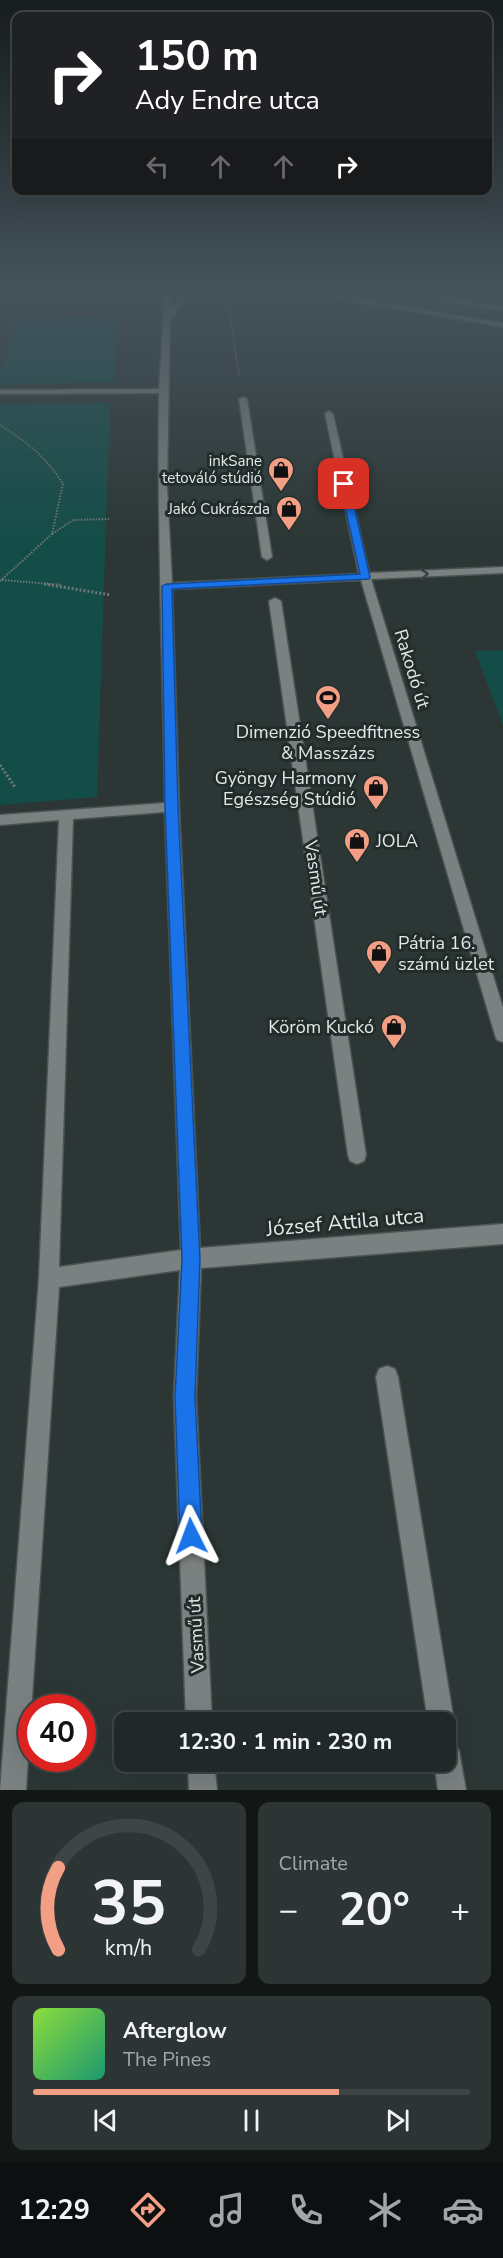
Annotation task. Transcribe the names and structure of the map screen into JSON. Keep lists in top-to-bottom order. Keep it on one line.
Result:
{"streets":{"street":["Rakodó út","Vasmű út","József Attila utca"]},"crossings":[["Vasmű út","József Attila utca"]],"places":{"shop":["inkSane tetováló stúdió","Jakó Cukrászda","Gyöngy Harmony Egészség Stúdió","JOLA","Pátria 16. számú üzlet","Köröm Kuckó"],"sports":["Dimenzió Speedfitness & Masszázs"]},"page":{"turn":["150 m","Ady Endre utca"],"limit":"40","trip":"12:30 · 1 min · 230 m","tile":"Climate","heat":["−","20°","+"],"song":["Afterglow","The Pines"],"tabs":"12:29","gauge":["35","km/h"]}}
